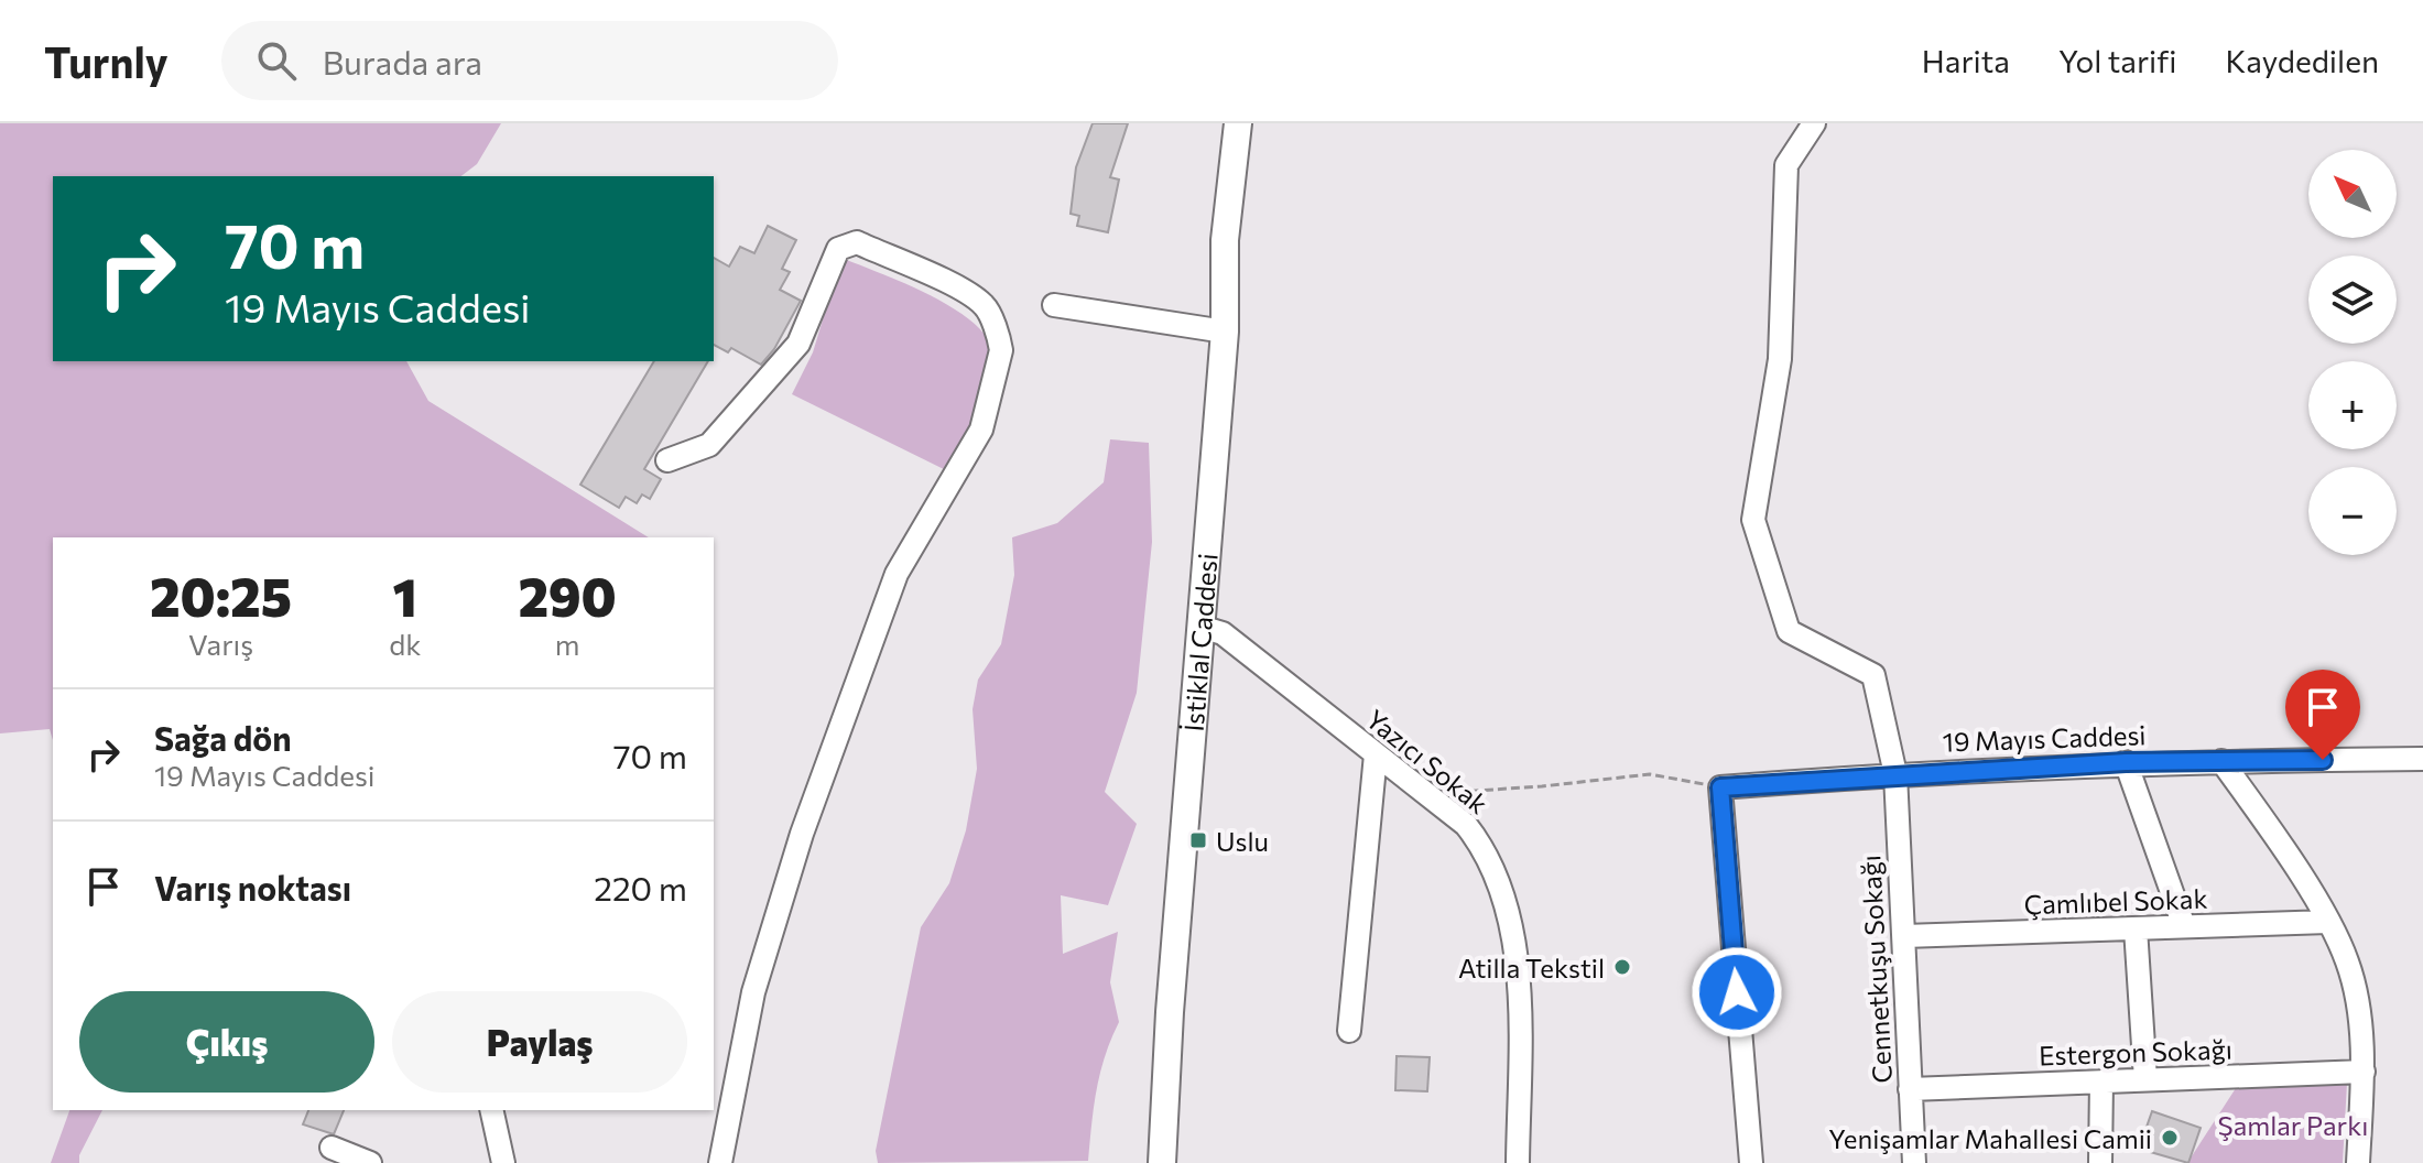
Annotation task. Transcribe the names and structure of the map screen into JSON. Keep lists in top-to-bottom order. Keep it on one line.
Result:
{"streets":{"main road":["İstiklal Caddesi"],"street":["19 Mayıs Caddesi","Yazıcı Sokak","Çamlıbel Sokak","Cennetkuşu Sokağı","Estergon Sokağı"]},"crossings":[["İstiklal Caddesi","Yazıcı Sokak"],["19 Mayıs Caddesi","Cennetkuşu Sokağı"],["Çamlıbel Sokak","Cennetkuşu Sokağı"],["Cennetkuşu Sokağı","Estergon Sokağı"]],"parks":["Şamlar Parkı"],"places":{"transit":["Uslu"],"other":["Atilla Tekstil","Yenişamlar Mahallesi Camii"]},"north":"top left","page":{"header":"Turnly","search":"Burada ara","nav":["Harita","Yol tarifi","Kaydedilen"],"map_buttons":["+","−"],"turn":["70 m","19 Mayıs Caddesi"],"eta":["20:25","Varış","1","dk","290","m"],"list":[{"name":"Sağa dön","note":"19 Mayıs Caddesi","value":"70 m"},{"name":"Varış noktası","value":"220 m"}],"buttons":["Çıkış","Paylaş"]}}
